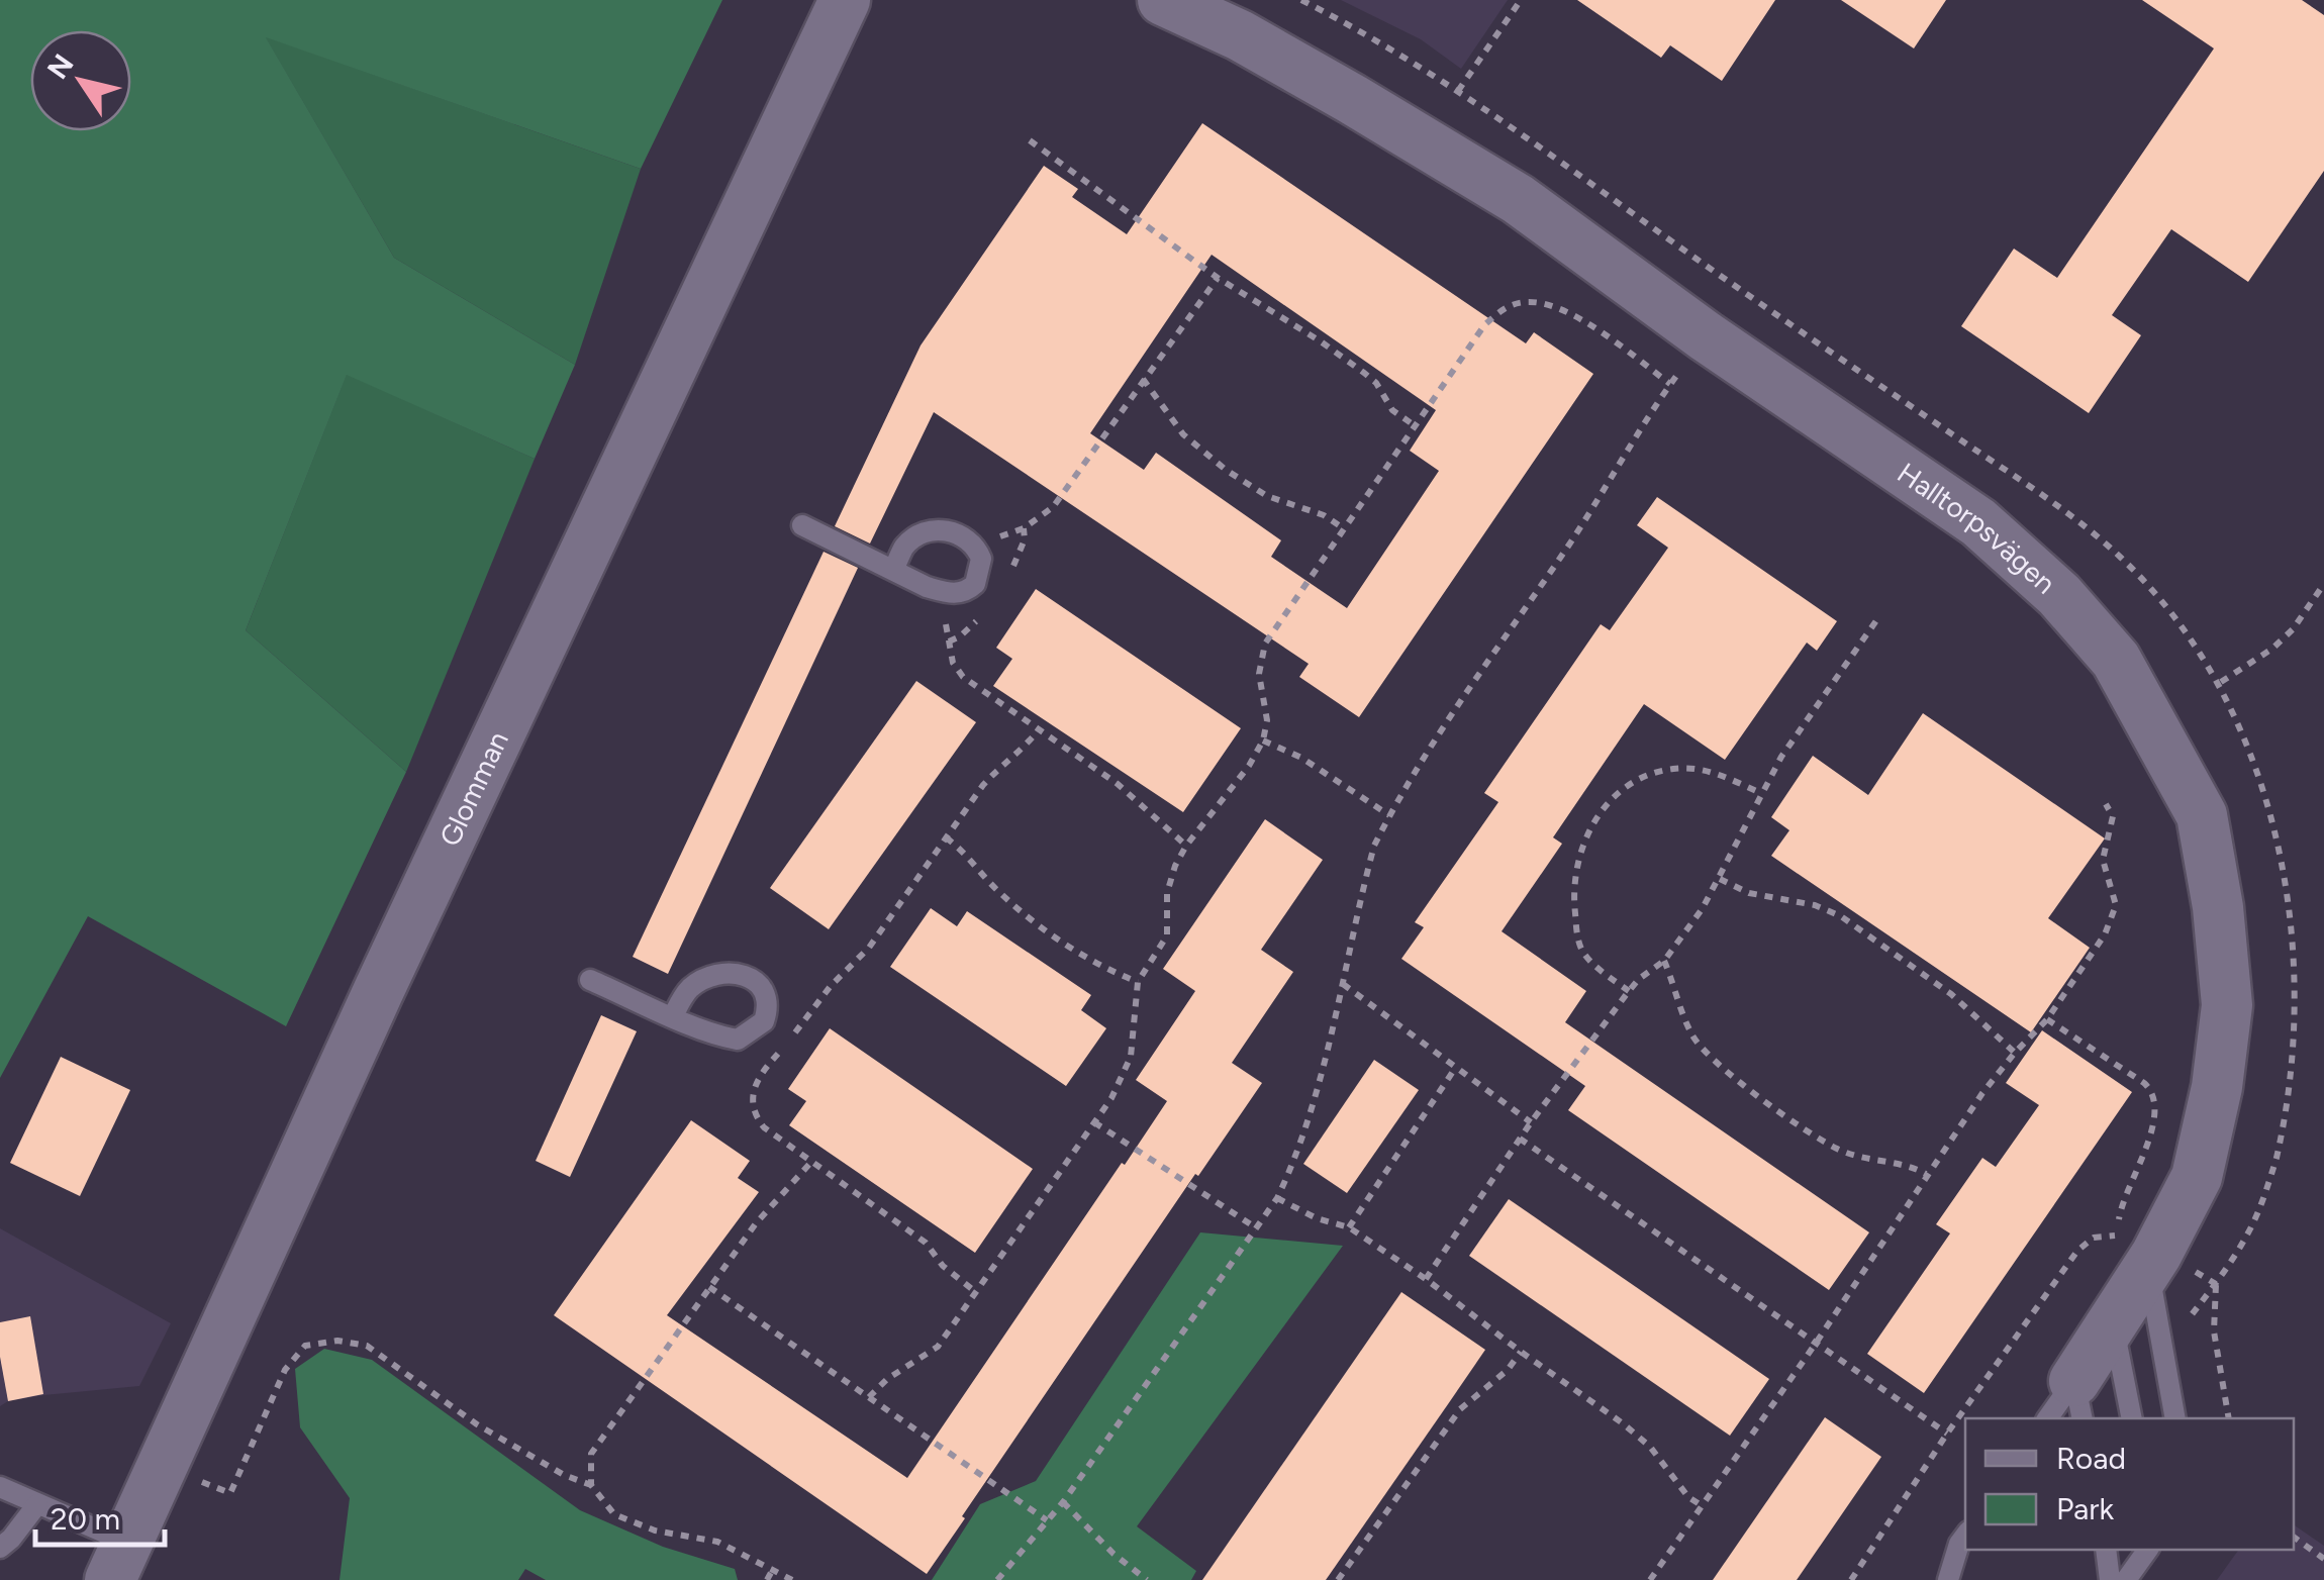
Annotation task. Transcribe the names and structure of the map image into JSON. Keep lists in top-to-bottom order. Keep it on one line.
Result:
{"streets":{"street":["Halltorpsvägen","Glomman"]},"legend":["Road","Park"],"scale_bar":"20 m","north":"top left"}
